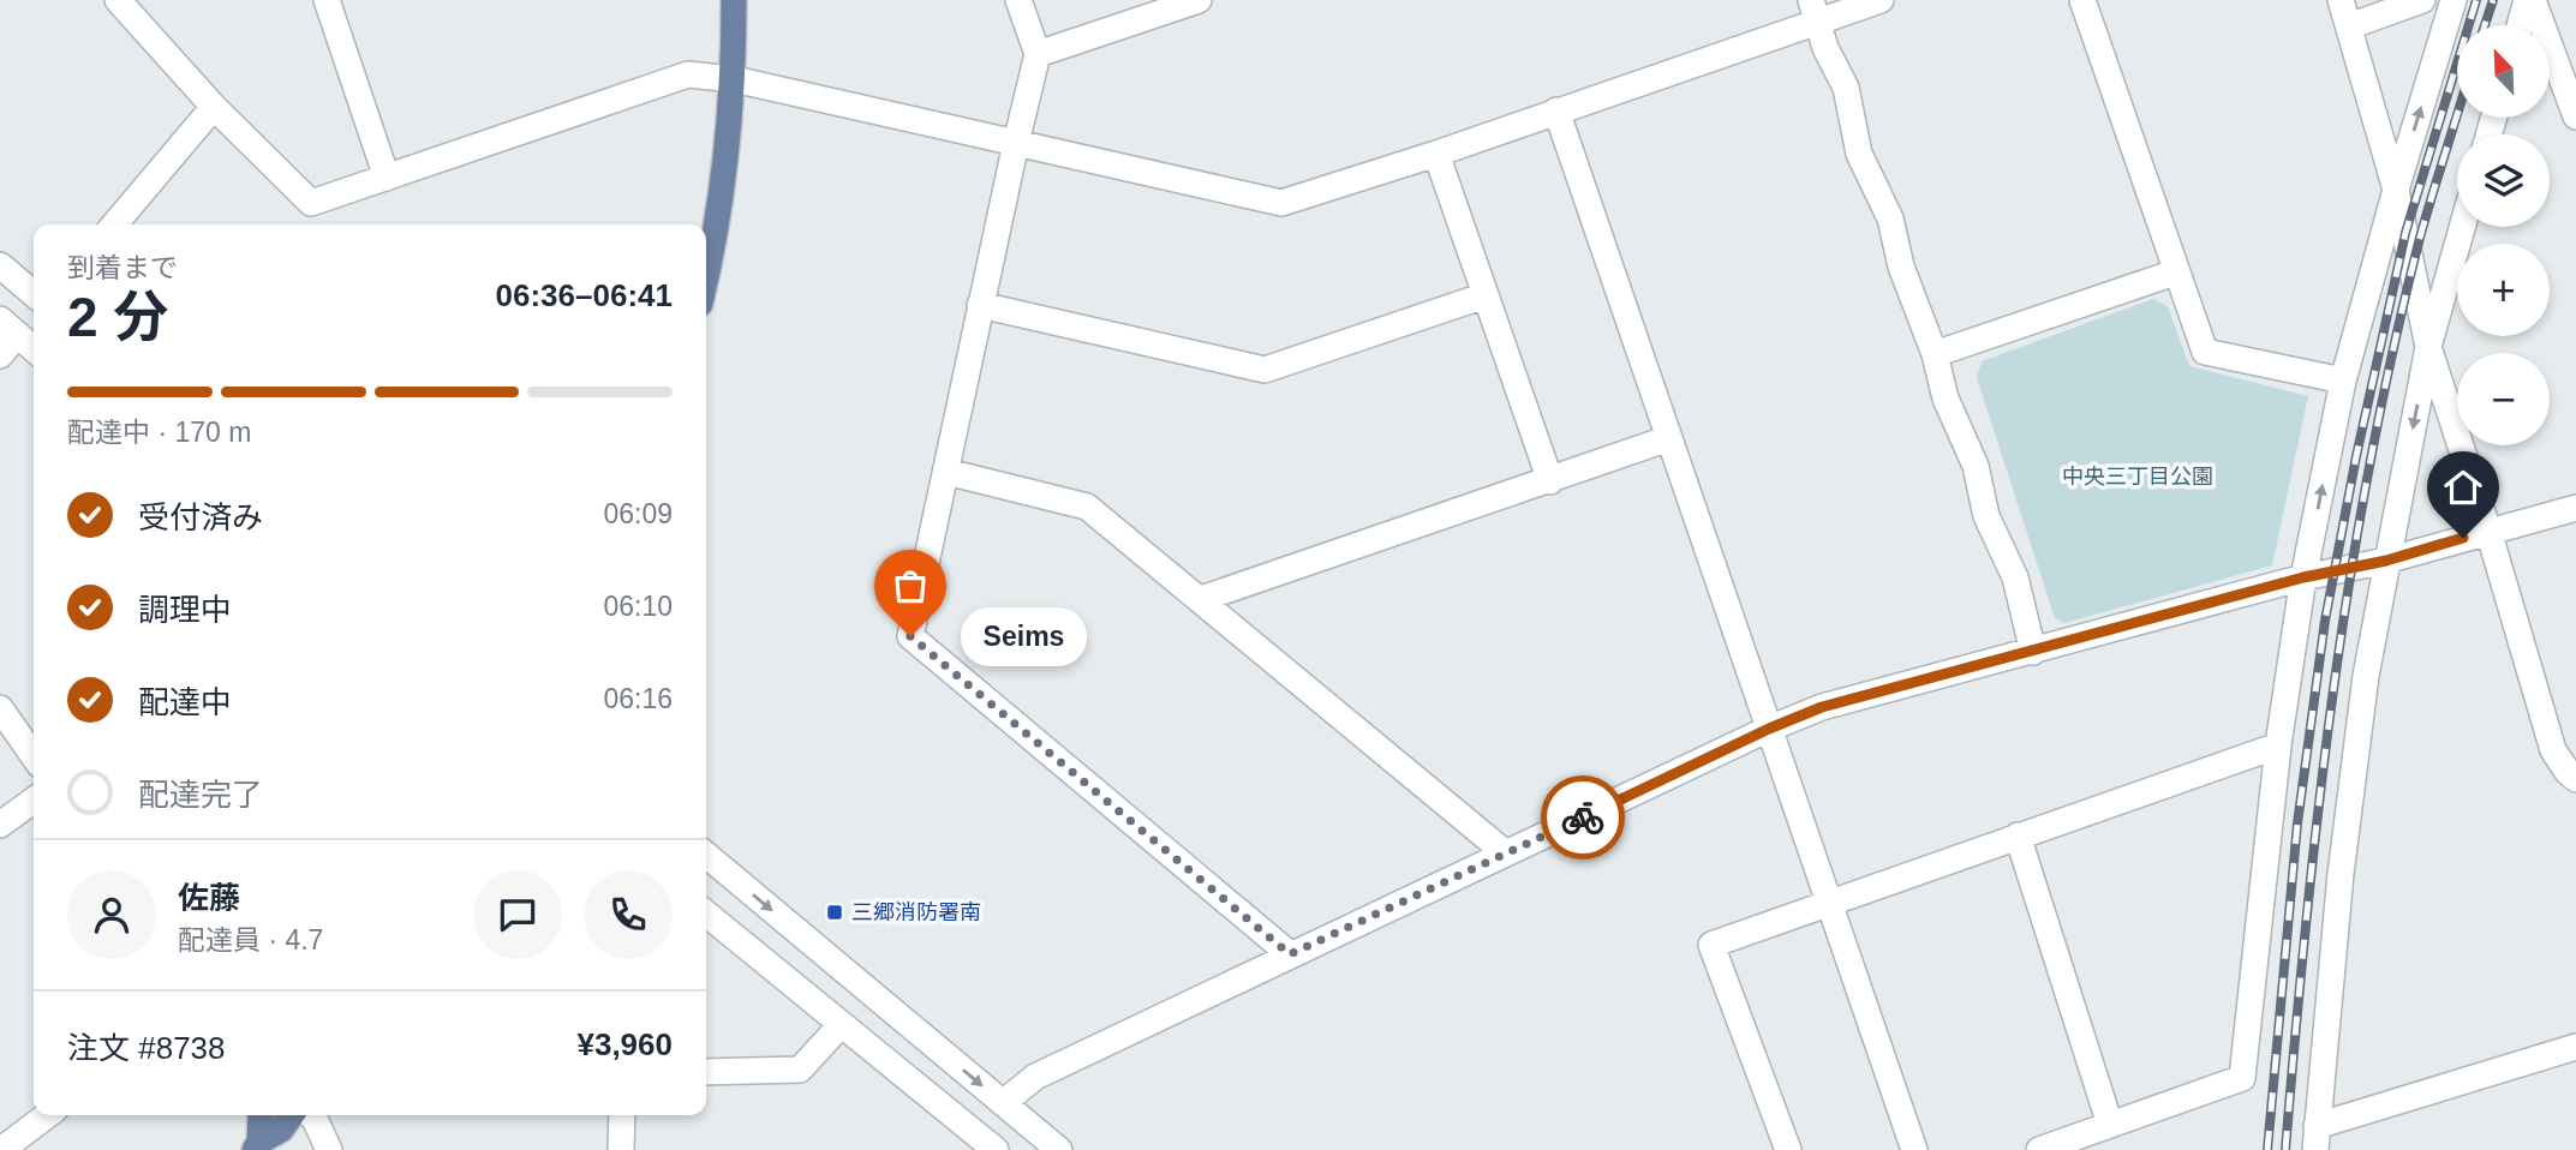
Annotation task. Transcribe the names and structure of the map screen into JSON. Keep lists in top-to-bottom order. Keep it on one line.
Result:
{"parks":["中央三丁目公園"],"places":{"other":["Seims"],"transit":["三郷消防署南"]},"north":"top left","page":{"map_buttons":["+","−"],"heading":["2 分","到着まで","06:36–06:41"],"panel":["佐藤","配達員 · 4.7","注文 #8738","¥3,960"],"bar":"配達中 · 170 m","list":[["受付済み","06:09"],["調理中","06:10"],["配達中","06:16"],"配達完了"],"bubble":"Seims"}}
